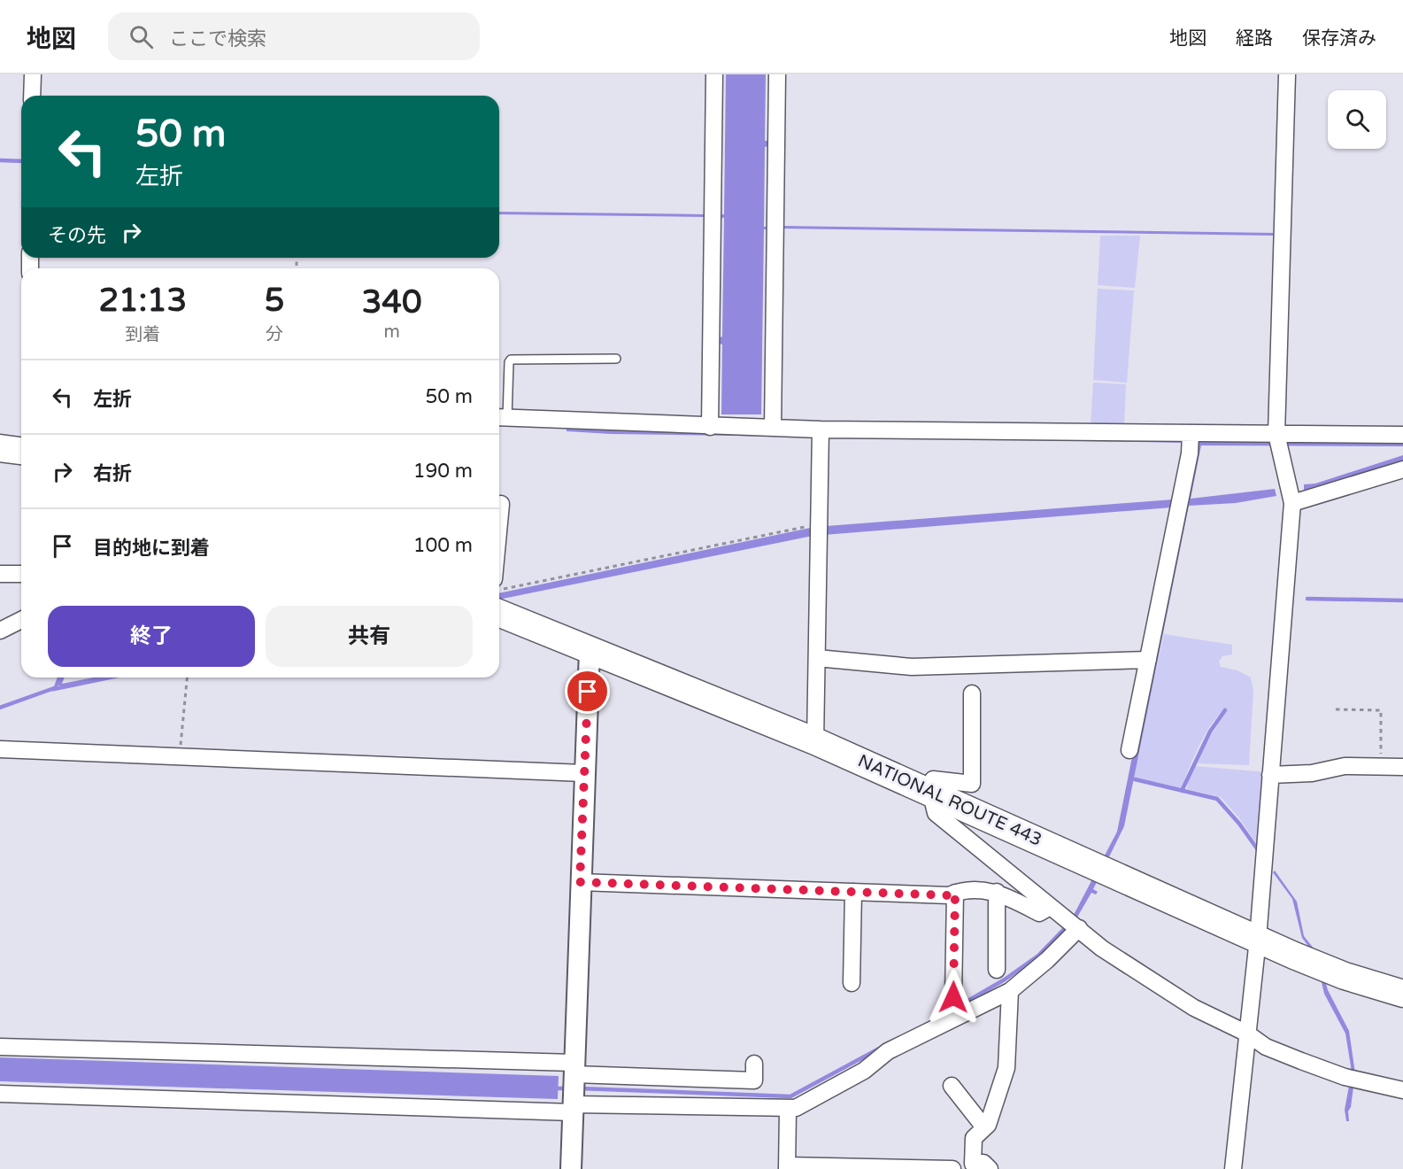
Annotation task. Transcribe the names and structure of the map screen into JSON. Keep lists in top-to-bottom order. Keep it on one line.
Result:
{"streets":{"highway":["NATIONAL ROUTE 443"]},"page":{"header":"地図","search":"ここで検索","nav":["地図","経路","保存済み"],"turn":["50 m","左折"],"then":"その先","eta":["21:13","到着","5","分","340","m"],"list":[{"name":"左折","value":"50 m"},{"name":"右折","value":"190 m"},{"name":"目的地に到着","value":"100 m"}],"buttons":["終了","共有"]}}
